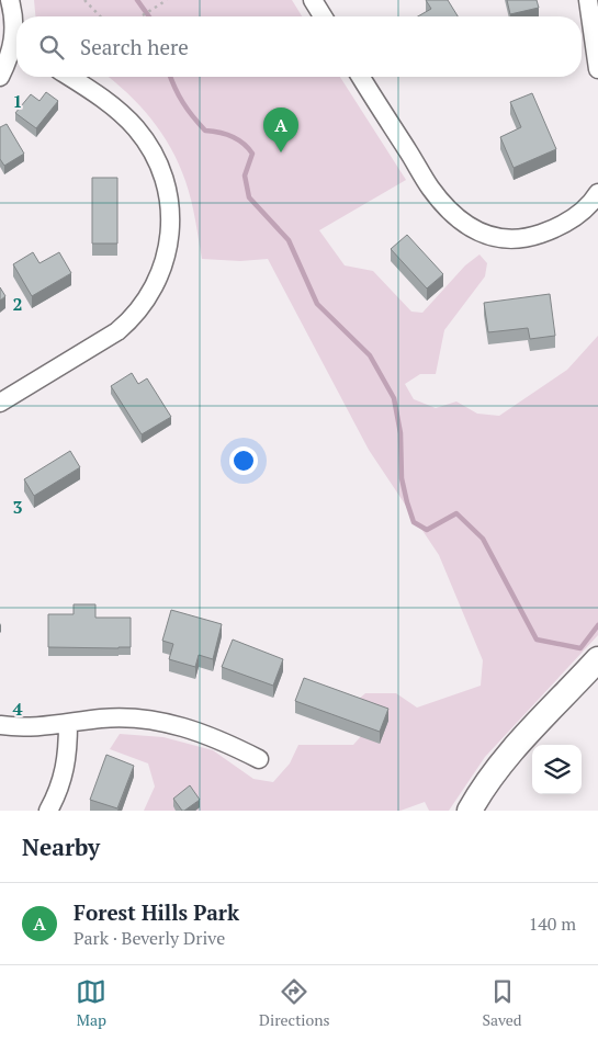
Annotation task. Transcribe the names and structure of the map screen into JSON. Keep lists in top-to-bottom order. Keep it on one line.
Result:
{"page":{"search":"Search here","pins":"A","heading":"Nearby","list":[{"mark":"A","name":"Forest Hills Park","note":"Park · Beverly Drive","value":"140 m"}],"nav":["Map","Directions","Saved"]},"grid":{"rows":["1","2","3","4"]}}
